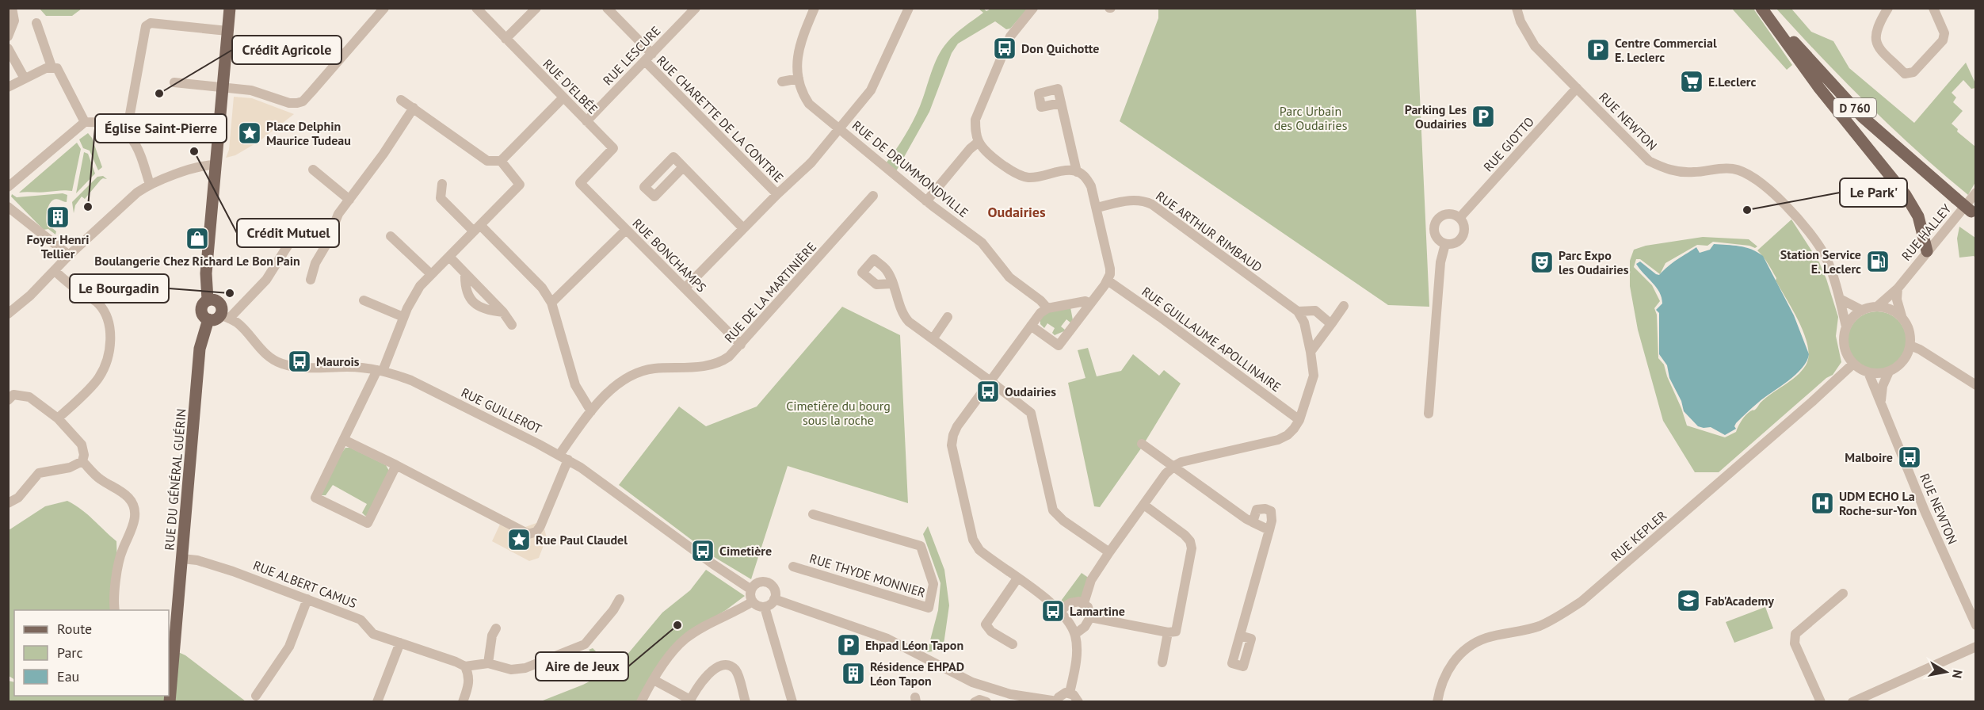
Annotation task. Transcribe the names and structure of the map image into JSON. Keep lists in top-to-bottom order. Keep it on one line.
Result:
{"streets":{"main road":["D 760","RUE DU GÉNÉRAL GUÉRIN"],"street":["RUE LESCURE","RUE D'ELBÉE","RUE CHARETTE DE LA CONTRIE","RUE NEWTON","RUE GIOTTO","RUE DE DRUMMONDVILLE","RUE ARTHUR RIMBAUD","RUE HALLEY","RUE BONCHAMPS","RUE DE LA MARTINIÈRE","RUE GUILLAUME APOLLINAIRE","RUE GUILLEROT","RUE KEPLER","RUE THYDE MONNIER","RUE ALBERT CAMUS"]},"crossings":[["RUE LESCURE","RUE D'ELBÉE"],["RUE LESCURE","RUE CHARETTE DE LA CONTRIE"],["RUE D'ELBÉE","RUE BONCHAMPS"],["RUE NEWTON","RUE GIOTTO"],["RUE NEWTON","RUE HALLEY"],["RUE NEWTON","RUE KEPLER"],["RUE HALLEY","RUE KEPLER"],["RUE BONCHAMPS","RUE DE LA MARTINIÈRE"],["RUE DE LA MARTINIÈRE","RUE GUILLEROT"],["RUE GUILLEROT","RUE DU GÉNÉRAL GUÉRIN"],["RUE DU GÉNÉRAL GUÉRIN","RUE ALBERT CAMUS"]],"districts":["Oudairies"],"parks":["Parc Urbain des Oudairies","Cimetière du bourg sous la roche"],"places":{"bus stop":["Don Quichotte","Maurois","Oudairies","Malboire","Cimetière","Lamartine"],"parking":["Centre Commercial E. Leclerc","Parking Les Oudairies","Ehpad Léon Tapon"],"supermarket":["E.Leclerc"],"other":["Crédit Agricole","Crédit Mutuel","Église Saint-Pierre","Le Park'","Le Bourgadin","Aire de Jeux"],"place":["Place Delphin Maurice Tudeau","Rue Paul Claudel"],"building":["Foyer Henri Tellier","Résidence EHPAD Léon Tapon"],"shop":["Boulangerie Chez Richard Le Bon Pain"],"fuel station":["Station Service E. Leclerc"],"theatre":["Parc Expo les Oudairies"],"hospital":["UDM ECHO La Roche-sur-Yon"],"school or university":["Fab'Academy"]},"legend":["Route","Parc","Eau"],"north":"right"}
